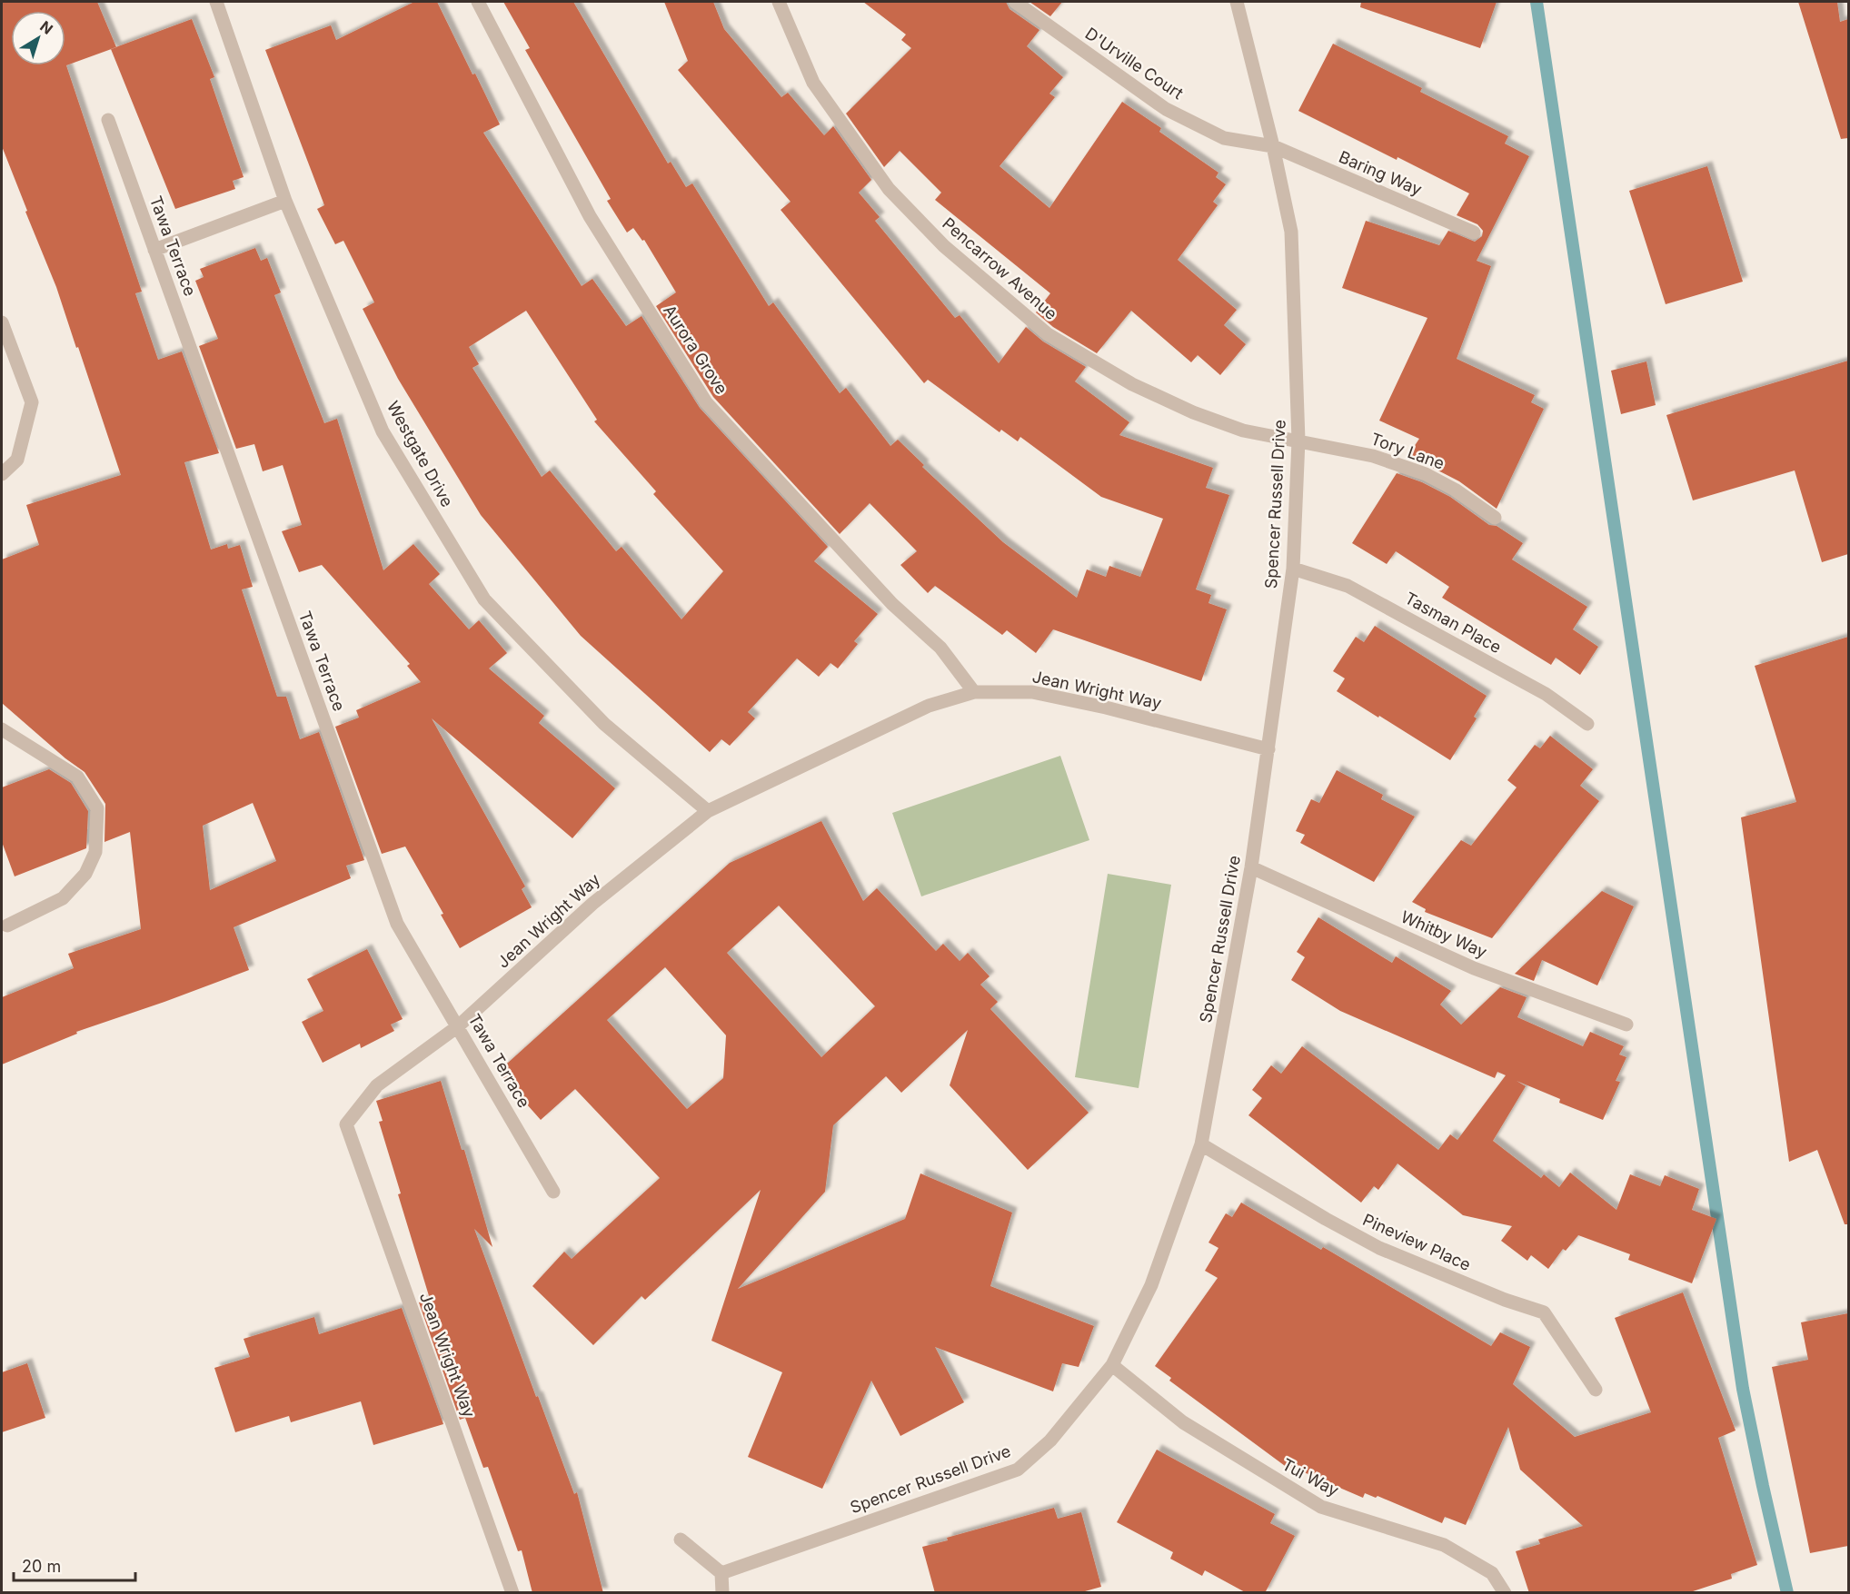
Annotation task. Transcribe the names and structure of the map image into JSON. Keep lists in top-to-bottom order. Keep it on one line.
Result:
{"streets":{"street":["D'Urville Court","Baring Way","Tawa Terrace","Pencarrow Avenue","Aurora Grove","Tory Lane","Westgate Drive","Spencer Russell Drive","Tasman Place","Jean Wright Way","Whitby Way","Pineview Place","Tui Way"]},"crossings":[["D'Urville Court","Baring Way"],["D'Urville Court","Spencer Russell Drive"],["Baring Way","Spencer Russell Drive"],["Tawa Terrace","Jean Wright Way"],["Pencarrow Avenue","Tory Lane"],["Pencarrow Avenue","Spencer Russell Drive"],["Aurora Grove","Jean Wright Way"],["Tory Lane","Spencer Russell Drive"],["Westgate Drive","Jean Wright Way"],["Spencer Russell Drive","Tasman Place"],["Spencer Russell Drive","Jean Wright Way"],["Spencer Russell Drive","Whitby Way"],["Spencer Russell Drive","Pineview Place"],["Spencer Russell Drive","Tui Way"]],"scale_bar":"20 m","north":"top right"}
